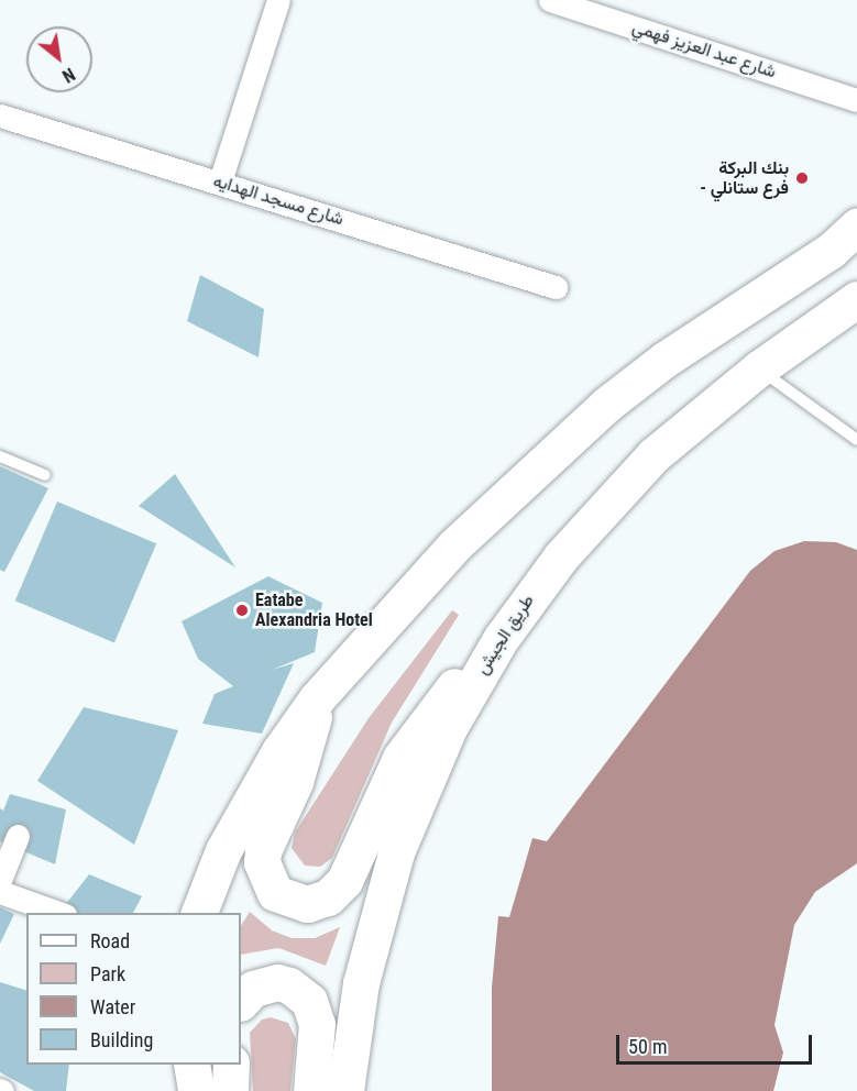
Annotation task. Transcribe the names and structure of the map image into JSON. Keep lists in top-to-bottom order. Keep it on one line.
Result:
{"streets":{"highway":["طريق الجيش"],"street":["شارع عبد العزيز فهمي","شارع مسجد الهدايه"]},"places":["بنك البركة - فرع ستانلي","Eatabe Alexandria Hotel"],"legend":["Road","Park","Water","Building"],"scale_bar":"50 m","north":"bottom right"}
